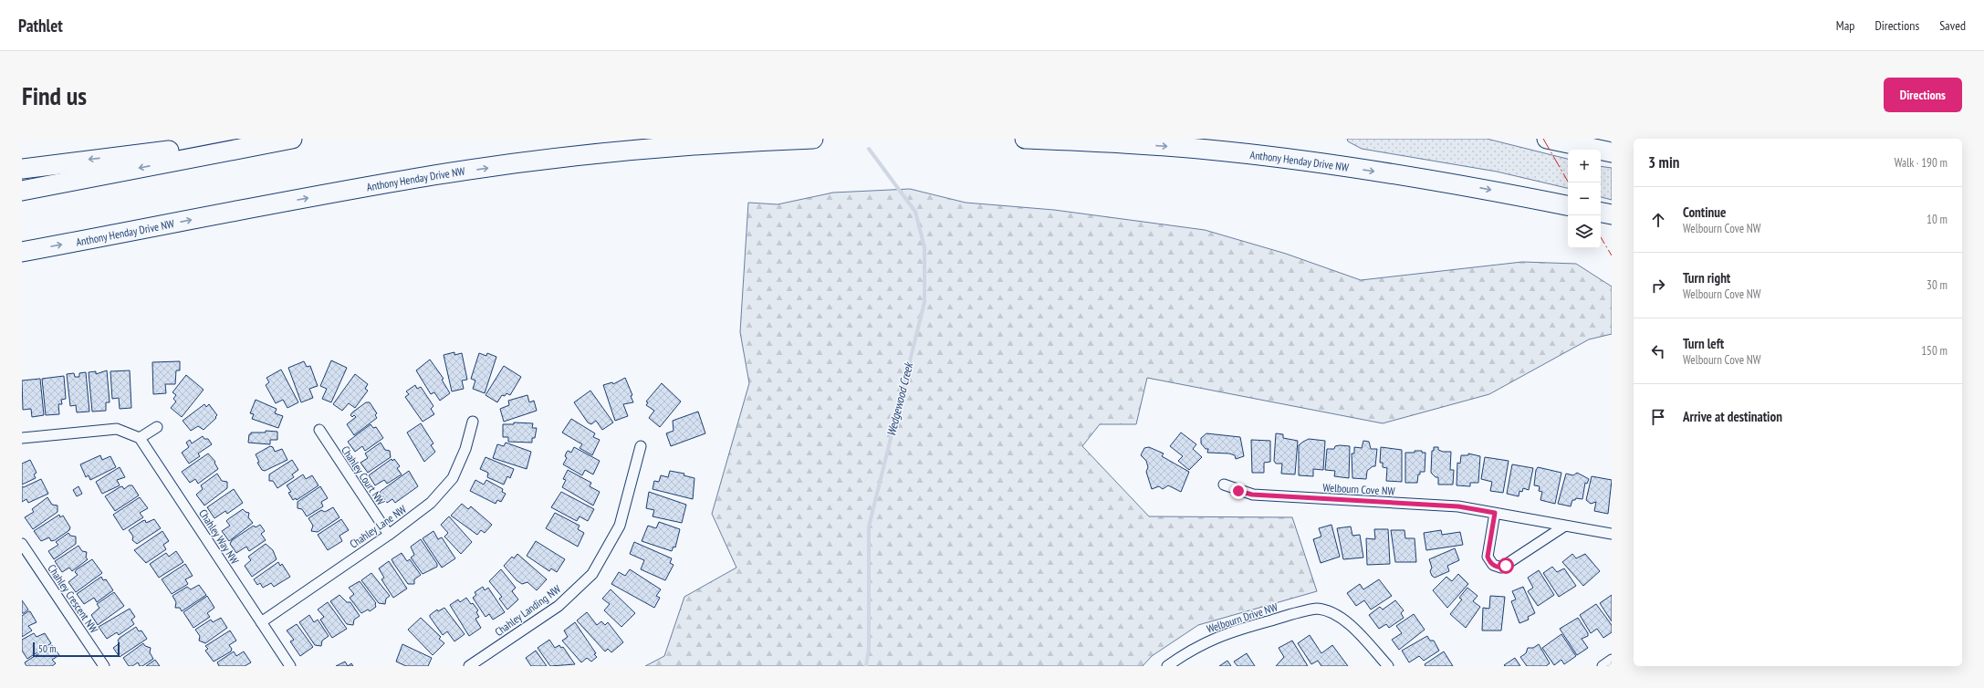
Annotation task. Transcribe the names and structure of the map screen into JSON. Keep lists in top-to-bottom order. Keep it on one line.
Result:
{"streets":{"highway":["Anthony Henday Drive NW"],"street":["Chahley Court NW","Welbourn Cove NW","Chahley Lane NW","Chahley Way NW","Chahley Crescent NW","Chahley Landing NW","Welbourn Drive NW"]},"crossings":[["Chahley Court NW","Chahley Lane NW"],["Chahley Lane NW","Chahley Way NW"]],"water":["Wedgewood Creek"],"scale_bar":"50 m","page":{"header":"Pathlet","nav":["Map","Directions","Saved"],"buttons":"Directions","title":"Find us","heading":["3 min","Walk · 190 m"],"map_buttons":["+","−"],"list":[["Continue","Welbourn Cove NW","10 m"],["Turn right","Welbourn Cove NW","30 m"],["Turn left","Welbourn Cove NW","150 m"],"Arrive at destination"],"scale":"50 m"}}
